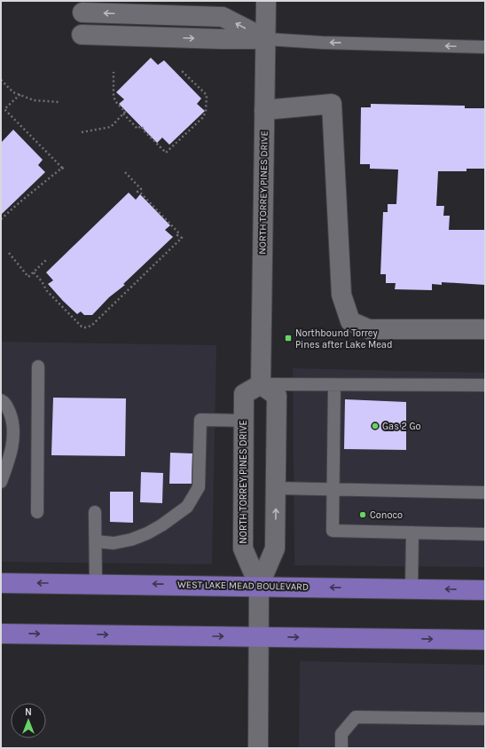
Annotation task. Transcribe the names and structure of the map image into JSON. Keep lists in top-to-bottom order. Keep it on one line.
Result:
{"streets":{"main road":["NORTH TORREY PINES DRIVE","WEST LAKE MEAD BOULEVARD"]},"crossings":[["NORTH TORREY PINES DRIVE","WEST LAKE MEAD BOULEVARD"]],"places":{"transit":["Northbound Torrey Pines after Lake Mead"],"other":["Gas 2 Go","Conoco"]},"north":"top"}
